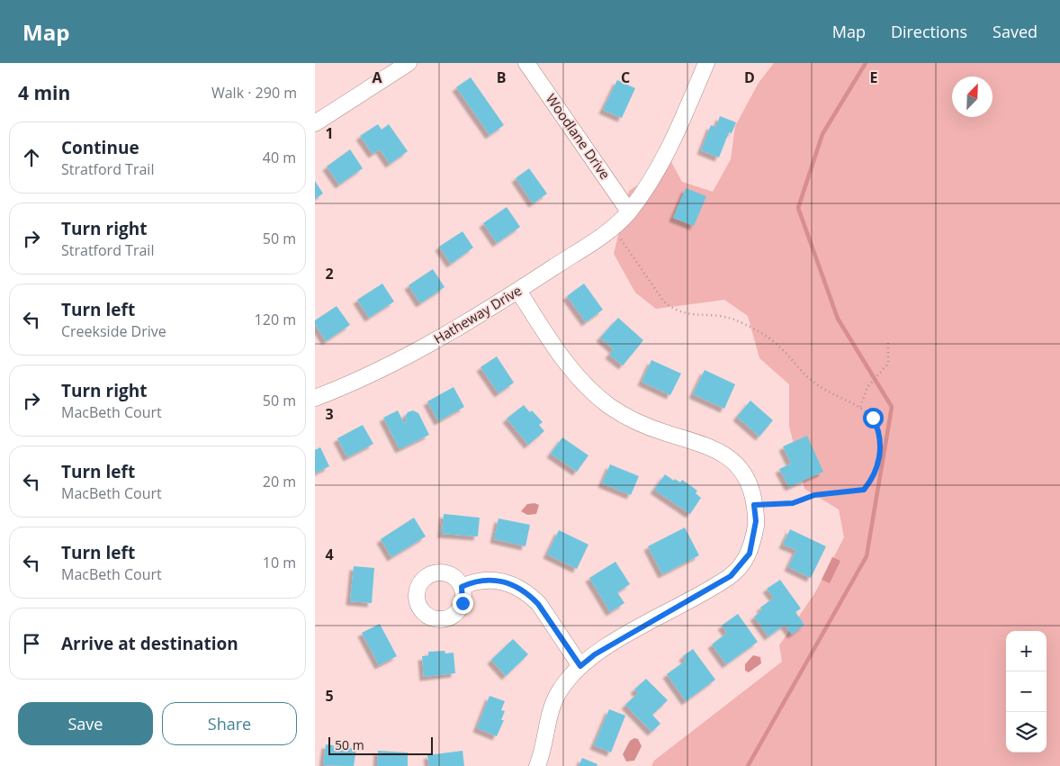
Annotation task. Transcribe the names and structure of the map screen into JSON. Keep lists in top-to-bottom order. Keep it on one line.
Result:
{"streets":{"street":["Woodlane Drive","Hatheway Drive"]},"crossings":[["Woodlane Drive","Hatheway Drive"]],"scale_bar":"50 m","north":"top right","page":{"header":"Map","nav":["Map","Directions","Saved"],"heading":["4 min","Walk · 290 m"],"list":[["Continue","Stratford Trail","40 m"],["Turn right","Stratford Trail","50 m"],["Turn left","Creekside Drive","120 m"],["Turn right","MacBeth Court","50 m"],["Turn left","MacBeth Court","20 m"],["Turn left","MacBeth Court","10 m"],"Arrive at destination"],"map_buttons":["+","−"],"buttons":["Save","Share"],"scale":"50 m"},"grid":{"columns":["A","B","C","D","E"],"rows":["1","2","3","4","5"]}}
